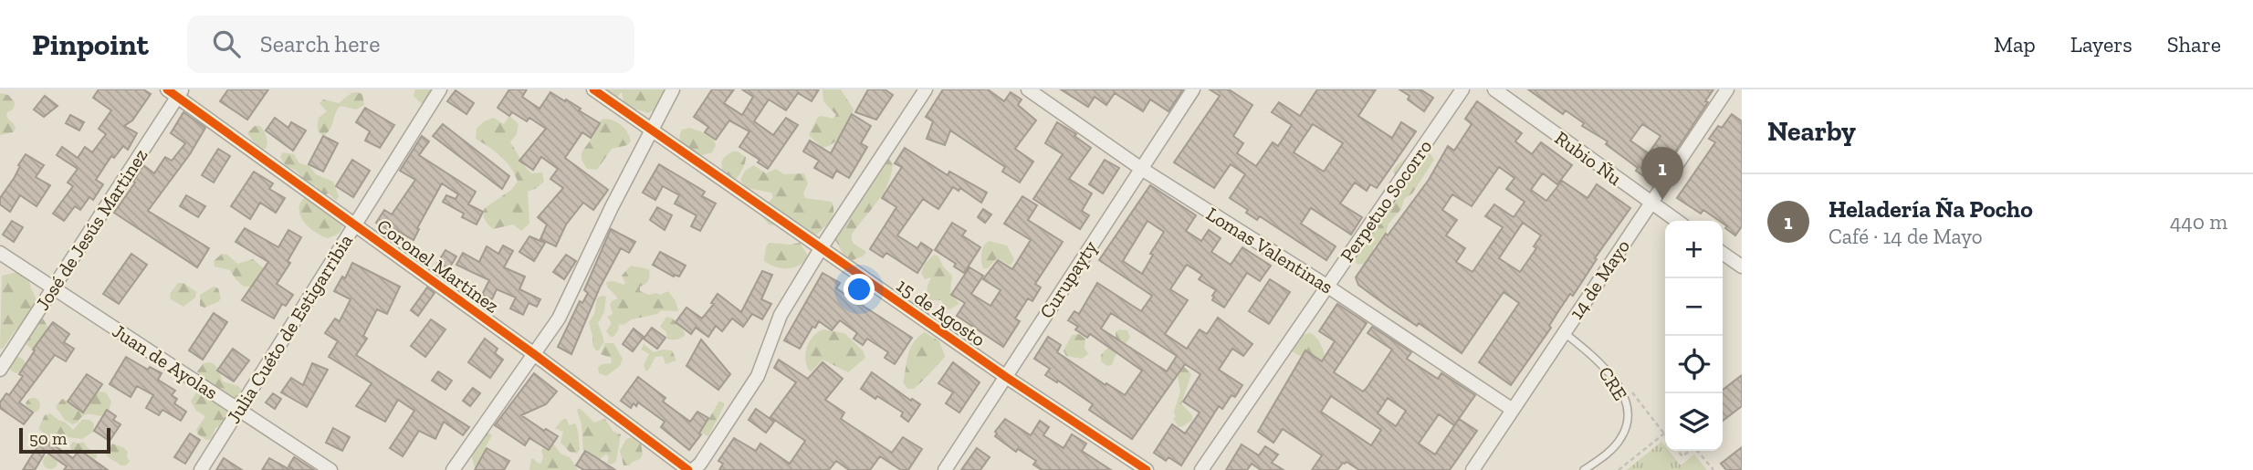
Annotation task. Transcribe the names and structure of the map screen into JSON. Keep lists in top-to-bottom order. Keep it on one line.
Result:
{"streets":{"street":["Rubio Ñu","Perpetuo Socorro","José de Jesús Martinez","Lomas Valentinas","Coronel Martínez","Curupayty","14 de Mayo","15 de Agosto","Julia Cuéto de Estigarribia","Juan de Ayolas"],"lane":["CRE"]},"crossings":[["Rubio Ñu","14 de Mayo"],["Perpetuo Socorro","Lomas Valentinas"],["José de Jesús Martinez","Coronel Martínez"],["José de Jesús Martinez","Juan de Ayolas"],["Lomas Valentinas","Curupayty"],["Lomas Valentinas","14 de Mayo"],["Coronel Martínez","Julia Cuéto de Estigarribia"],["Curupayty","15 de Agosto"],["14 de Mayo","CRE"],["Julia Cuéto de Estigarribia","Juan de Ayolas"]],"scale_bar":"50 m","page":{"header":"Pinpoint","search":"Search here","nav":["Map","Layers","Share"],"heading":"Nearby","pins":"1","list":[{"mark":"1","name":"Heladería Ña Pocho","note":"Café · 14 de Mayo","value":"440 m"}],"map_buttons":["+","−"],"scale":"50 m"}}
